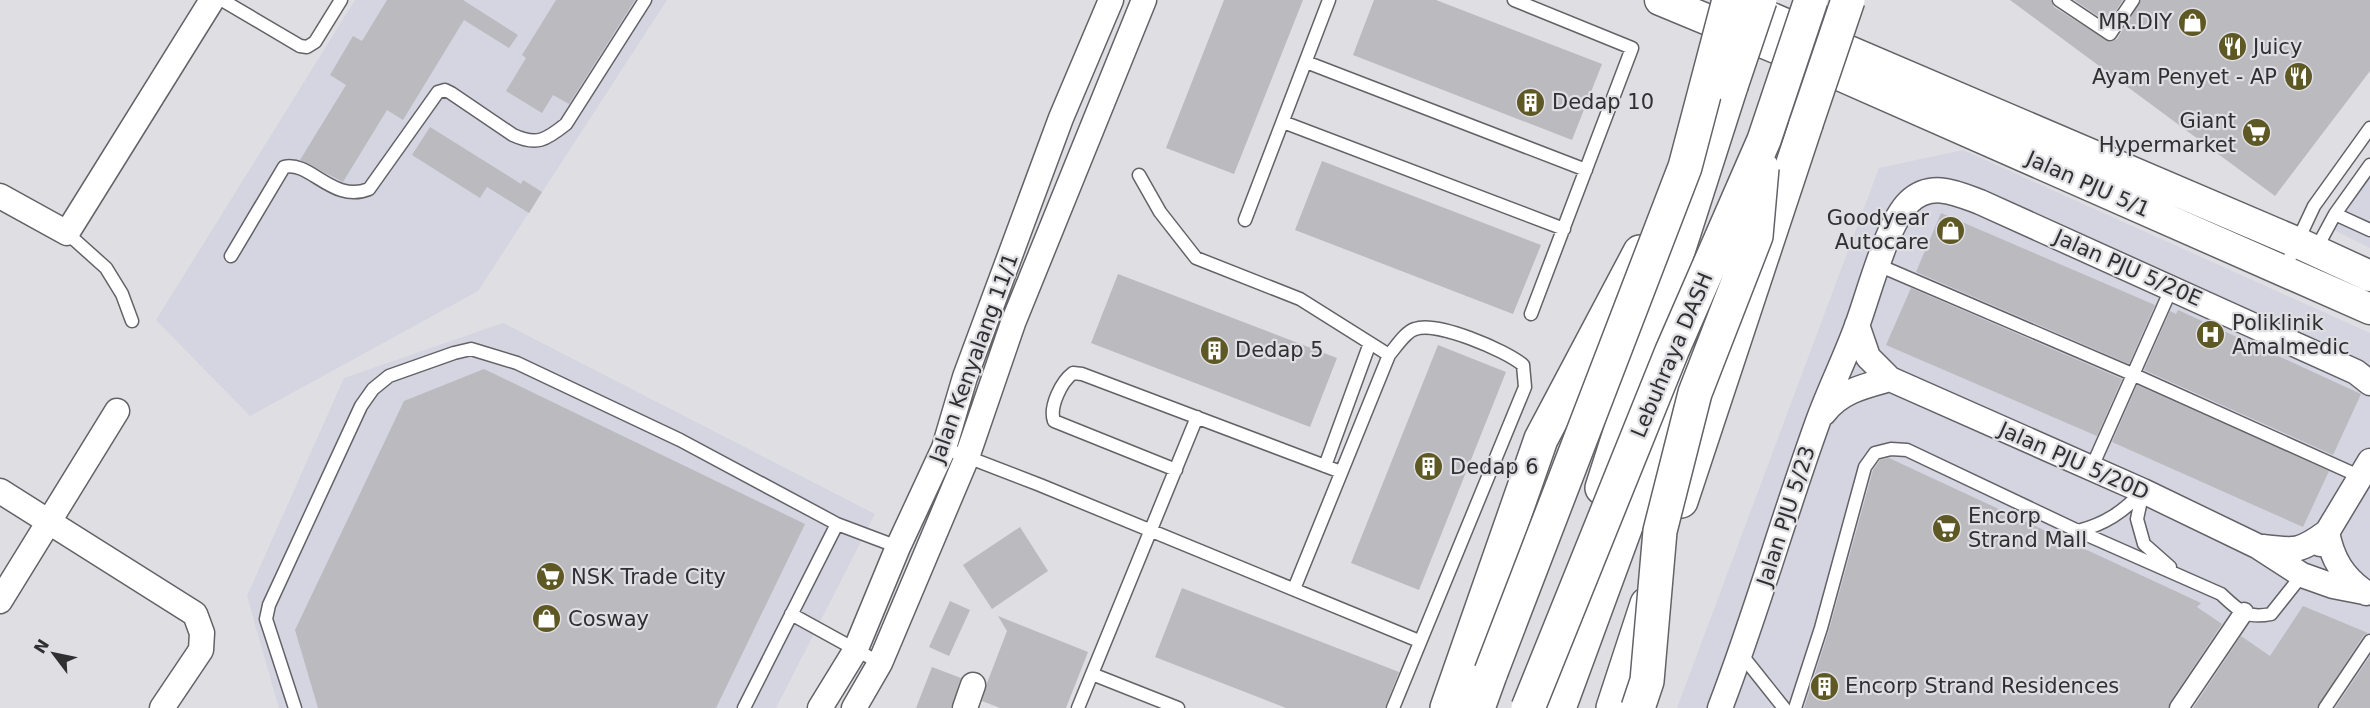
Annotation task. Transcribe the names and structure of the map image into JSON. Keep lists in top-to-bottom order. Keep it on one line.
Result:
{"streets":{"highway":["Lebuhraya DASH"],"street":["Jalan PJU 5/1","Jalan PJU 5/20E","Jalan Kenyalang 11/1","Jalan PJU 5/20D","Jalan PJU 5/23"]},"crossings":[["Jalan PJU 5/20E","Jalan PJU 5/23"],["Jalan PJU 5/20D","Jalan PJU 5/23"]],"places":{"shop":["MR.DIY","Goodyear Autocare","Cosway"],"restaurant":["Juicy","Ayam Penyet - AP"],"building":["Dedap 10","Dedap 5","Dedap 6","Encorp Strand Residences"],"supermarket":["Giant Hypermarket","Encorp Strand Mall","NSK Trade City"],"hospital":["Poliklinik Amalmedic"]},"north":"top left"}
